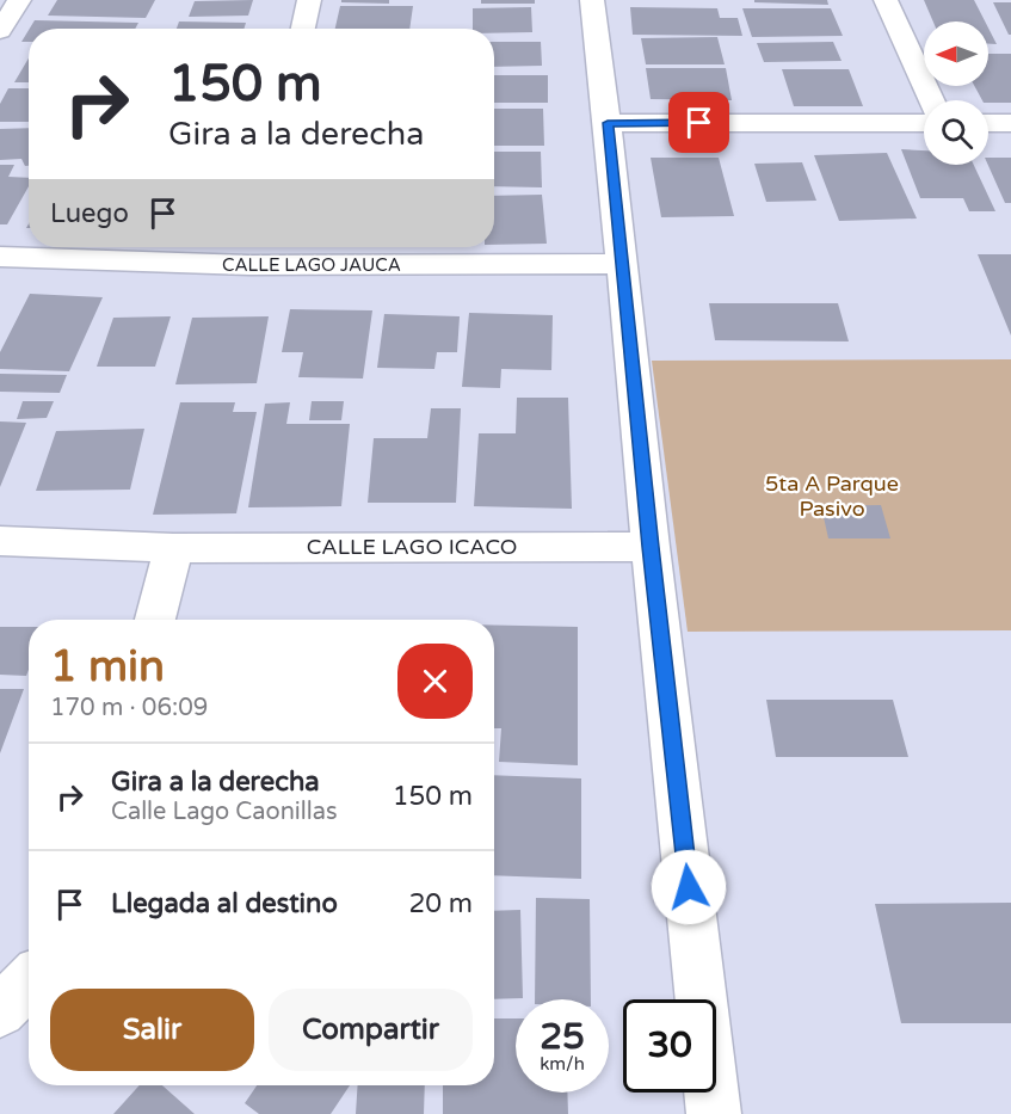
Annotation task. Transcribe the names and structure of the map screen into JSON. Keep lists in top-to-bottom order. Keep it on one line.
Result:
{"streets":{"street":["CALLE LAGO JAUCA","CALLE LAGO ICACO"]},"parks":["5ta A Parque Pasivo"],"north":"left","page":{"turn":["150 m","Gira a la derecha"],"then":"Luego","heading":["1 min","170 m · 06:09"],"list":[{"name":"Gira a la derecha","note":"Calle Lago Caonillas","value":"150 m"},{"name":"Llegada al destino","value":"20 m"}],"buttons":["Salir","Compartir"],"speed":"25 km/h","limit":"30"}}
